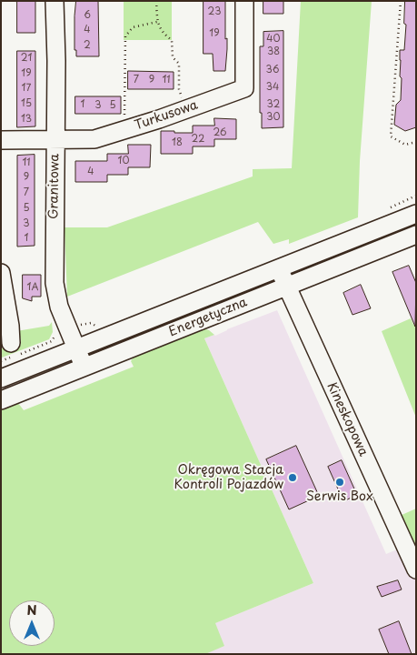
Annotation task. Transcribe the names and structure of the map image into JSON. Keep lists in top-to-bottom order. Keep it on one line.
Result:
{"streets":{"street":["Turkusowa","Granitowa","Energetyczna","Kineskopowa"]},"crossings":[["Turkusowa","Granitowa"],["Granitowa","Energetyczna"],["Energetyczna","Kineskopowa"]],"places":["Okręgowa Stacja Kontroli Pojazdów","Serwis Box"],"house_numbers":["23","6","4","19","40","2","38","21","36","19","7","9","11","34","17","15","1","32","3","5","30","13","26","22","18","10","11","4","9","7","5","3","1","1A"],"north":"top"}
